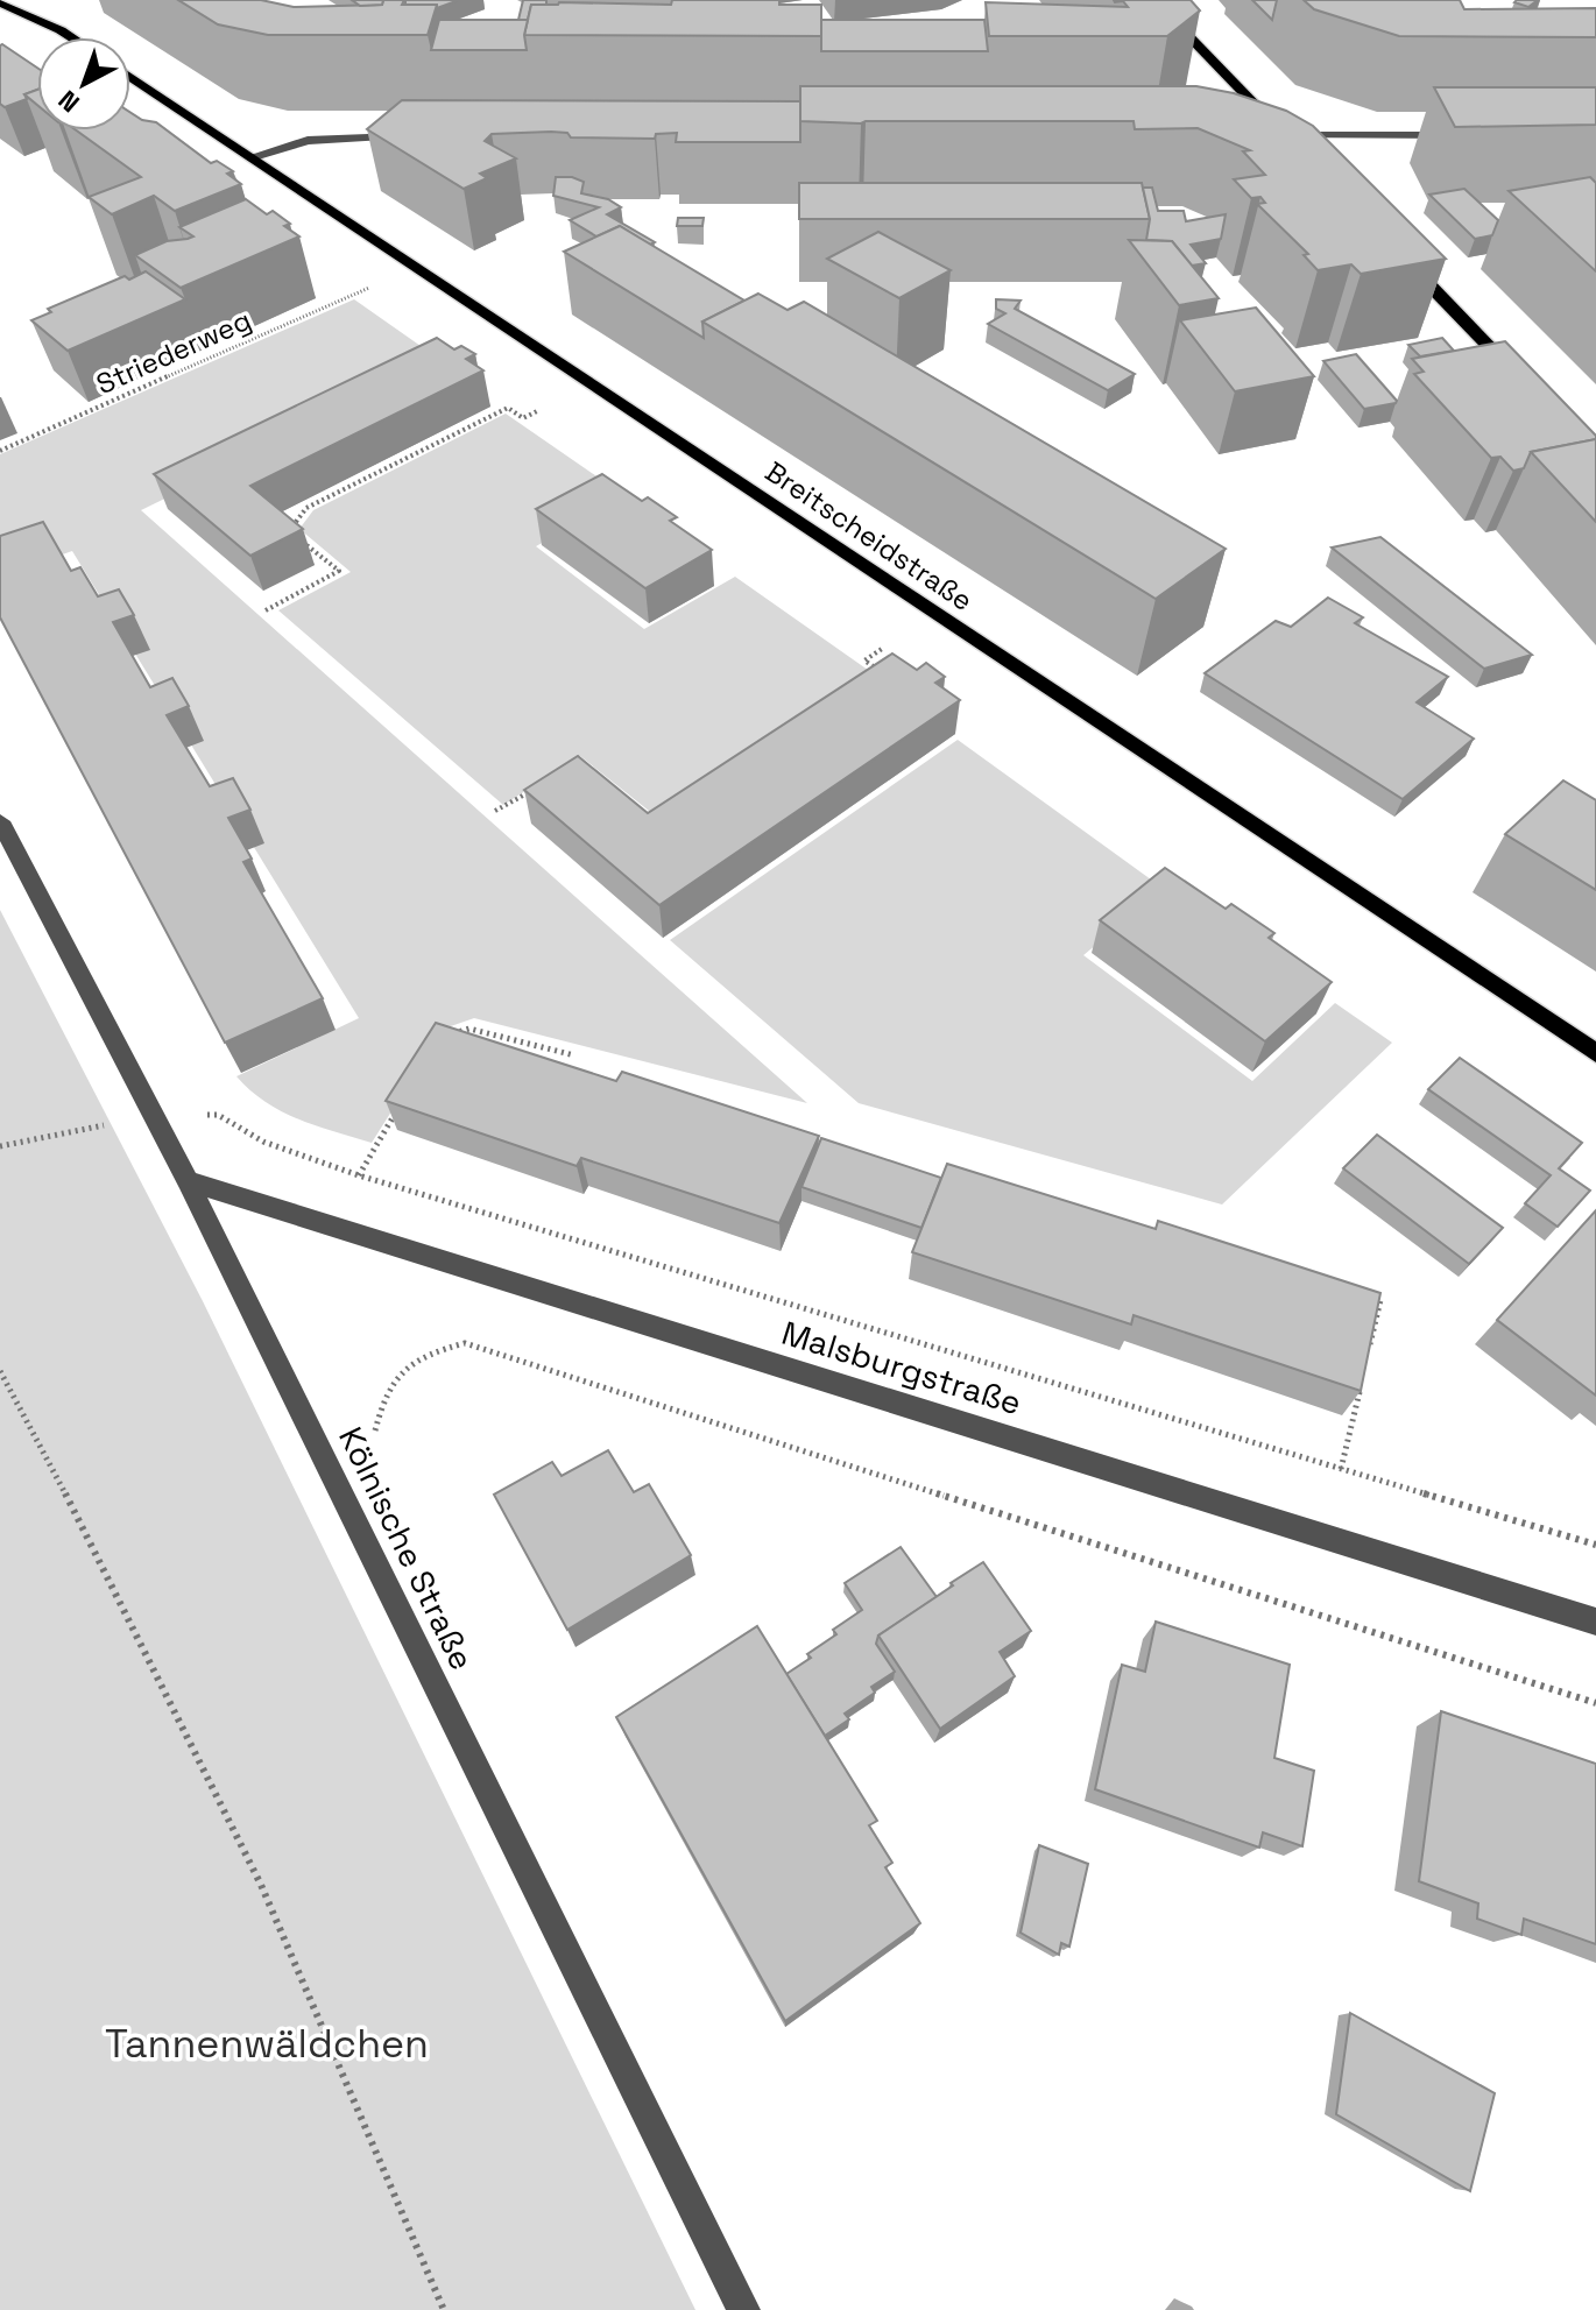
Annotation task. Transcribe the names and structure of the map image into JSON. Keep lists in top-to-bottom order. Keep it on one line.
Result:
{"streets":{"main road":["Breitscheidstraße"],"street":["Malsburgstraße","Kölnische Straße"],"path":["Striederweg"]},"crossings":[["Malsburgstraße","Kölnische Straße"]],"parks":["Tannenwäldchen"],"north":"bottom left"}
